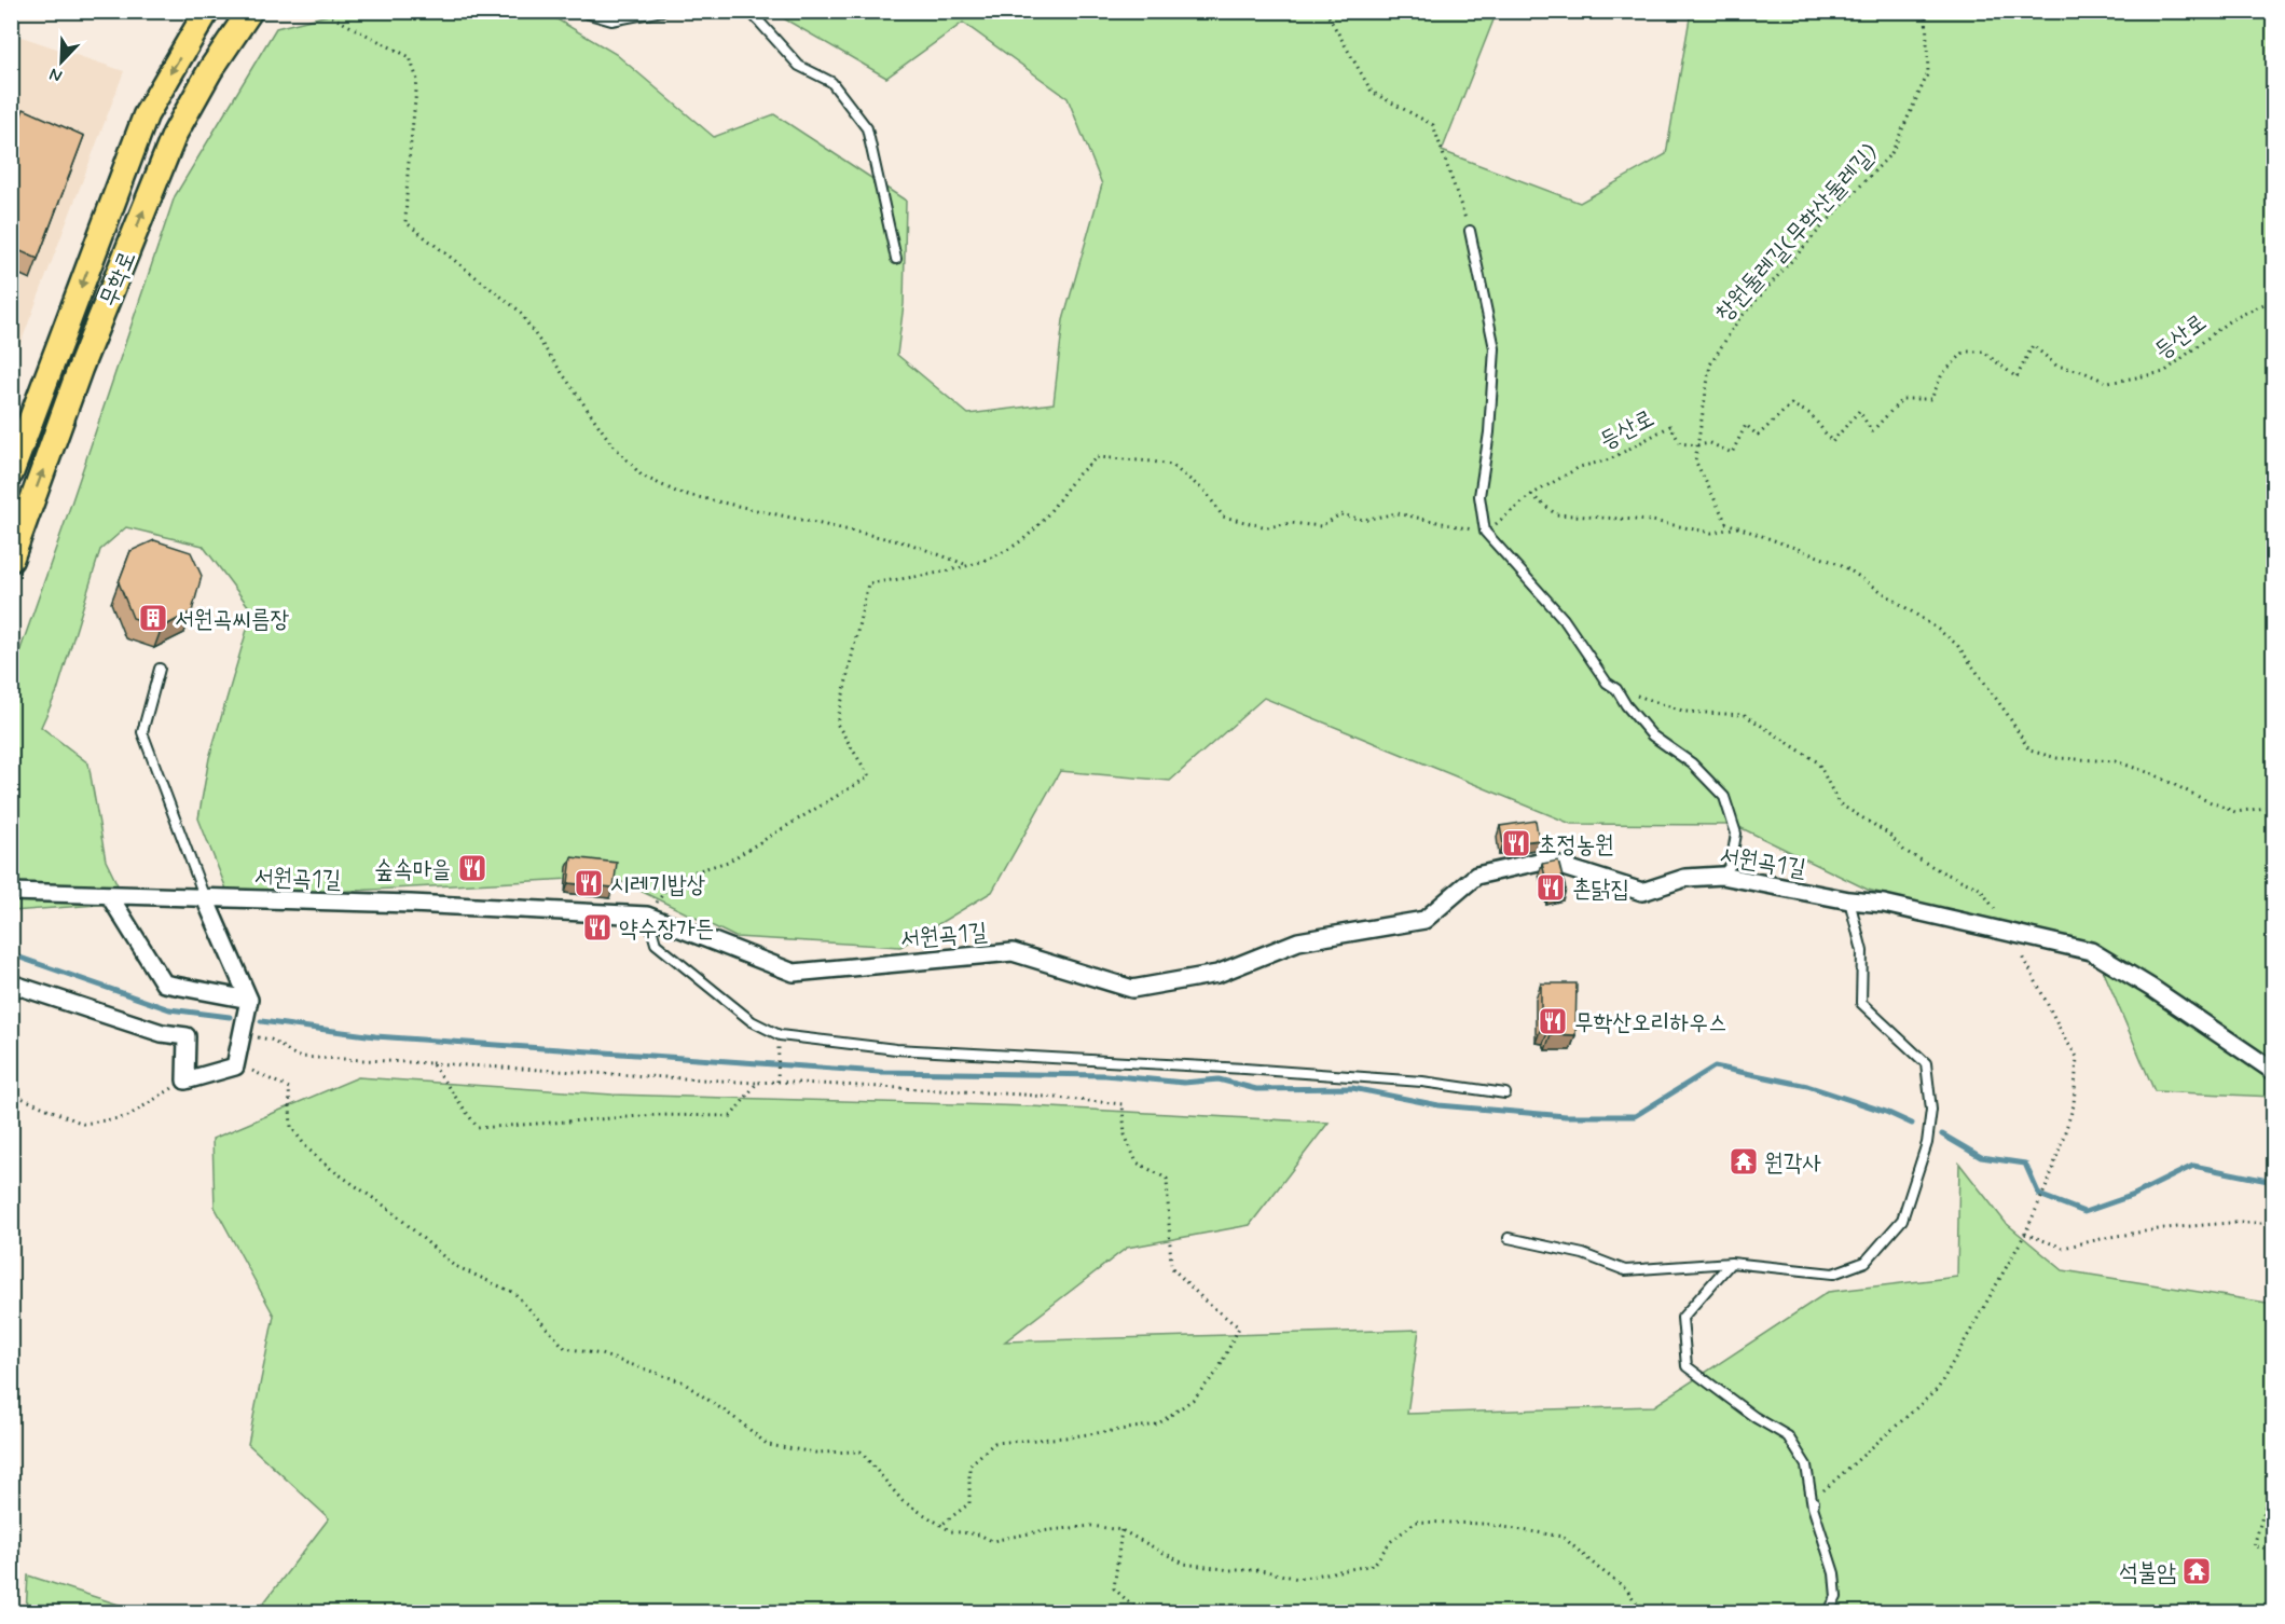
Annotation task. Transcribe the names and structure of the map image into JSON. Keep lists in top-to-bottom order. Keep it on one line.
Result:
{"streets":{"main road":["무학로"],"street":["서원곡1길"],"path":["창원둘레길(무학산둘레길)","등산로"]},"crossings":[["창원둘레길(무학산둘레길)","등산로"]],"places":{"building":["서원곡씨름장"],"restaurant":["초정농원","숲속마을","시레기밥상","촌닭집","약수장가든","무학산오리하우스"],"temple":["원각사","석불암"]},"north":"bottom left"}
